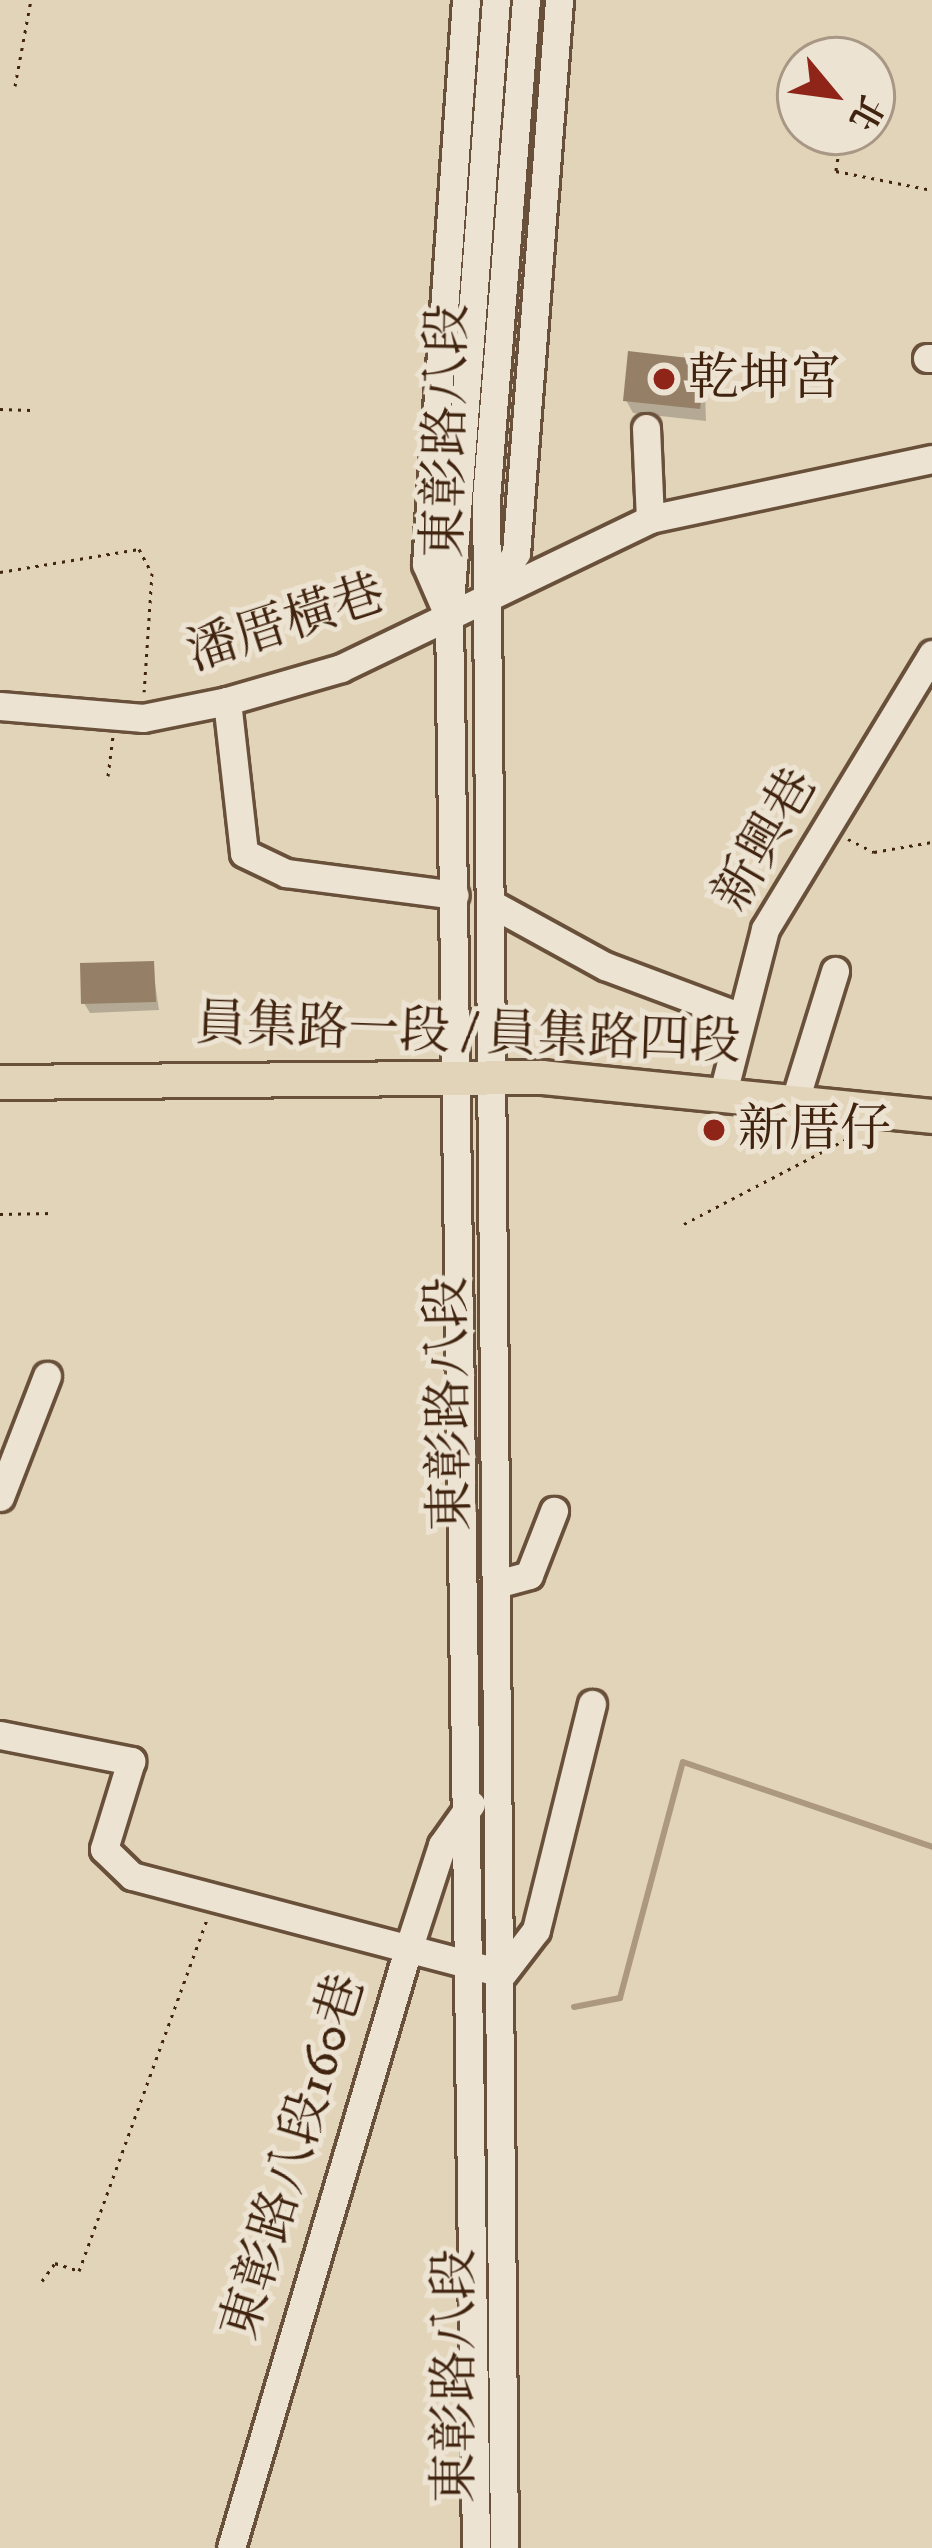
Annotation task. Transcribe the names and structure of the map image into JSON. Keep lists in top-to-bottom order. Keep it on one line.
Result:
{"streets":{"main road":["員集路一段 / 員集路四段"],"street":["東彰路八段","潘厝橫巷","新興巷","東彰路八段160巷"]},"crossings":[["東彰路八段","潘厝橫巷"],["東彰路八段","員集路一段 / 員集路四段"],["東彰路八段","東彰路八段160巷"],["新興巷","員集路一段 / 員集路四段"]],"places":["乾坤宮","新厝仔"],"north":"bottom right"}
